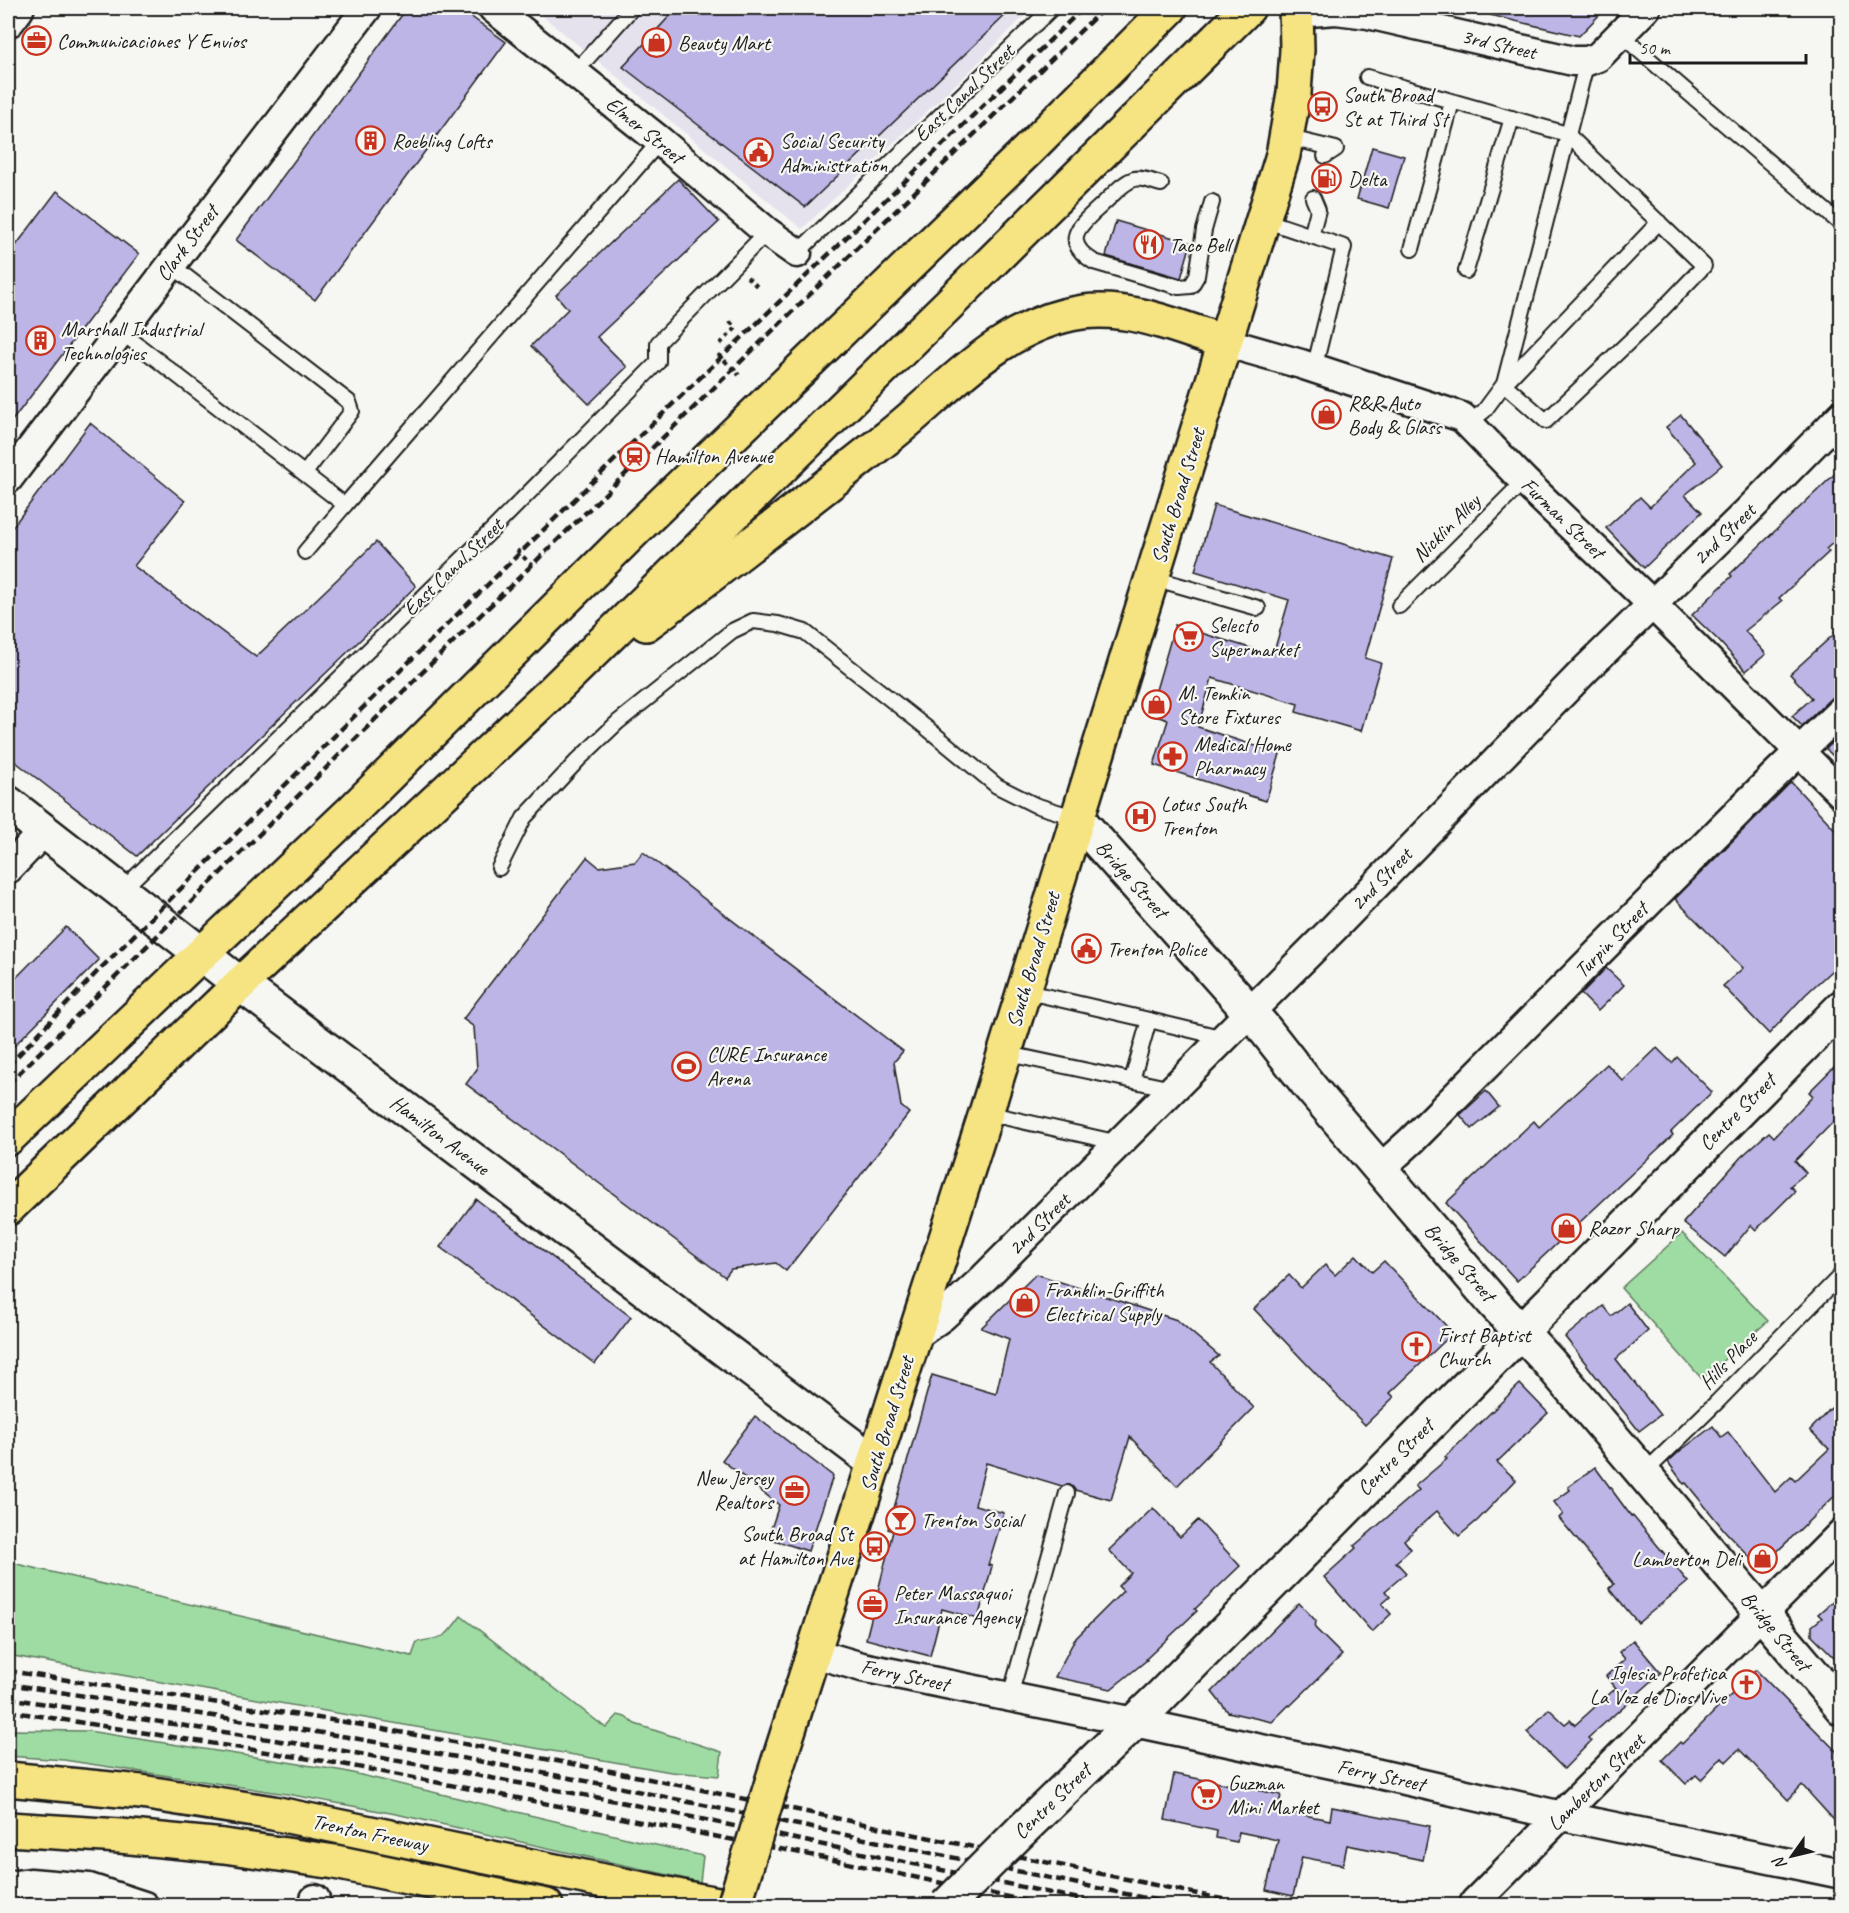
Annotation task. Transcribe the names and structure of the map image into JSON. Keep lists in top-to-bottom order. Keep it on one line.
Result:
{"streets":{"main road":["South Broad Street","Trenton Freeway"],"street":["3rd Street","Elmer Street","Clark Street","Furman Street","2nd Street","Bridge Street","Turpin Street","Centre Street","Hamilton Avenue","Ferry Street","Lamberton Street"],"lane":["East Canal Street","Nicklin Alley","Hills Place"]},"crossings":[["3rd Street","South Broad Street"],["East Canal Street","Elmer Street"],["East Canal Street","Hamilton Avenue"],["South Broad Street","Furman Street"],["South Broad Street","2nd Street"],["South Broad Street","Bridge Street"],["South Broad Street","Hamilton Avenue"],["South Broad Street","Ferry Street"],["Furman Street","Nicklin Alley"],["Furman Street","2nd Street"],["Furman Street","Turpin Street"],["2nd Street","Bridge Street"],["Bridge Street","Turpin Street"],["Bridge Street","Centre Street"],["Bridge Street","Hills Place"],["Bridge Street","Lamberton Street"],["Centre Street","Ferry Street"],["Ferry Street","Lamberton Street"]],"places":{"office":["Communicaciones Y Envios","New Jersey Realtors","Peter Massaquoi Insurance Agency"],"shop":["Beauty Mart","R&R Auto Body & Glass","M. Temkin Store Fixtures","Razor Sharp","Franklin-Griffith Electrical Supply","Lamberton Deli"],"bus stop":["South Broad St at Third St","South Broad St at Hamilton Ave"],"building":["Roebling Lofts","Marshall Industrial Technologies"],"public building":["Social Security Administration","Trenton Police"],"fuel station":["Delta"],"restaurant":["Taco Bell"],"station":["Hamilton Avenue"],"supermarket":["Selecto Supermarket","Guzman Mini Market"],"pharmacy":["Medical Home Pharmacy"],"hospital":["Lotus South Trenton"],"sports":["CURE Insurance Arena"],"church":["First Baptist Church","Iglesia Profetica La Voz de Dios Vive"],"bar":["Trenton Social"]},"scale_bar":"50 m","north":"bottom left"}
